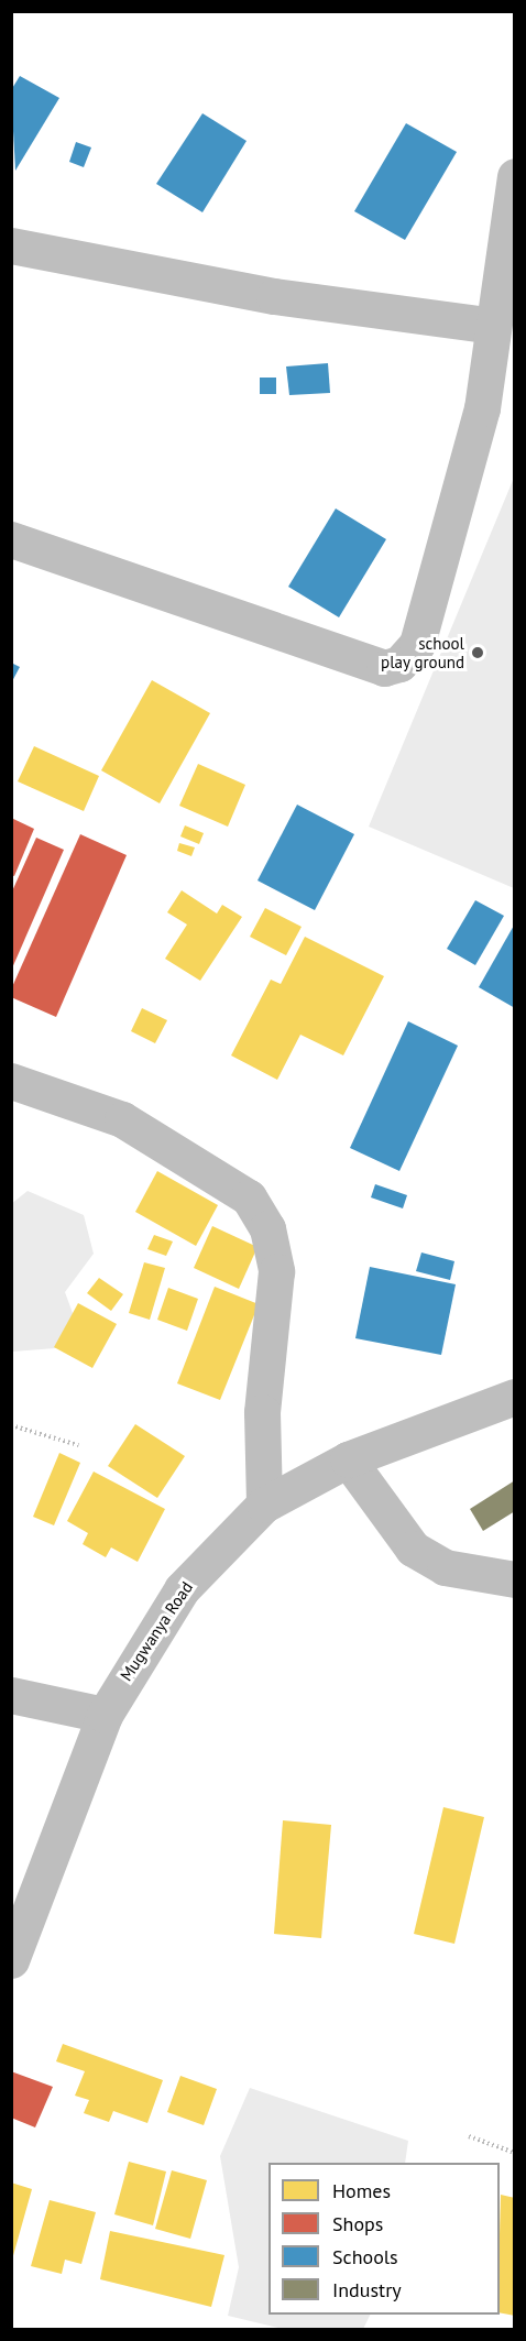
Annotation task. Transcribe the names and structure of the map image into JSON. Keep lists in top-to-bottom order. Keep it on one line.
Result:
{"streets":{"street":["Mugwanya Road"]},"places":["school play ground"],"legend":["Homes","Shops","Schools","Industry"]}
